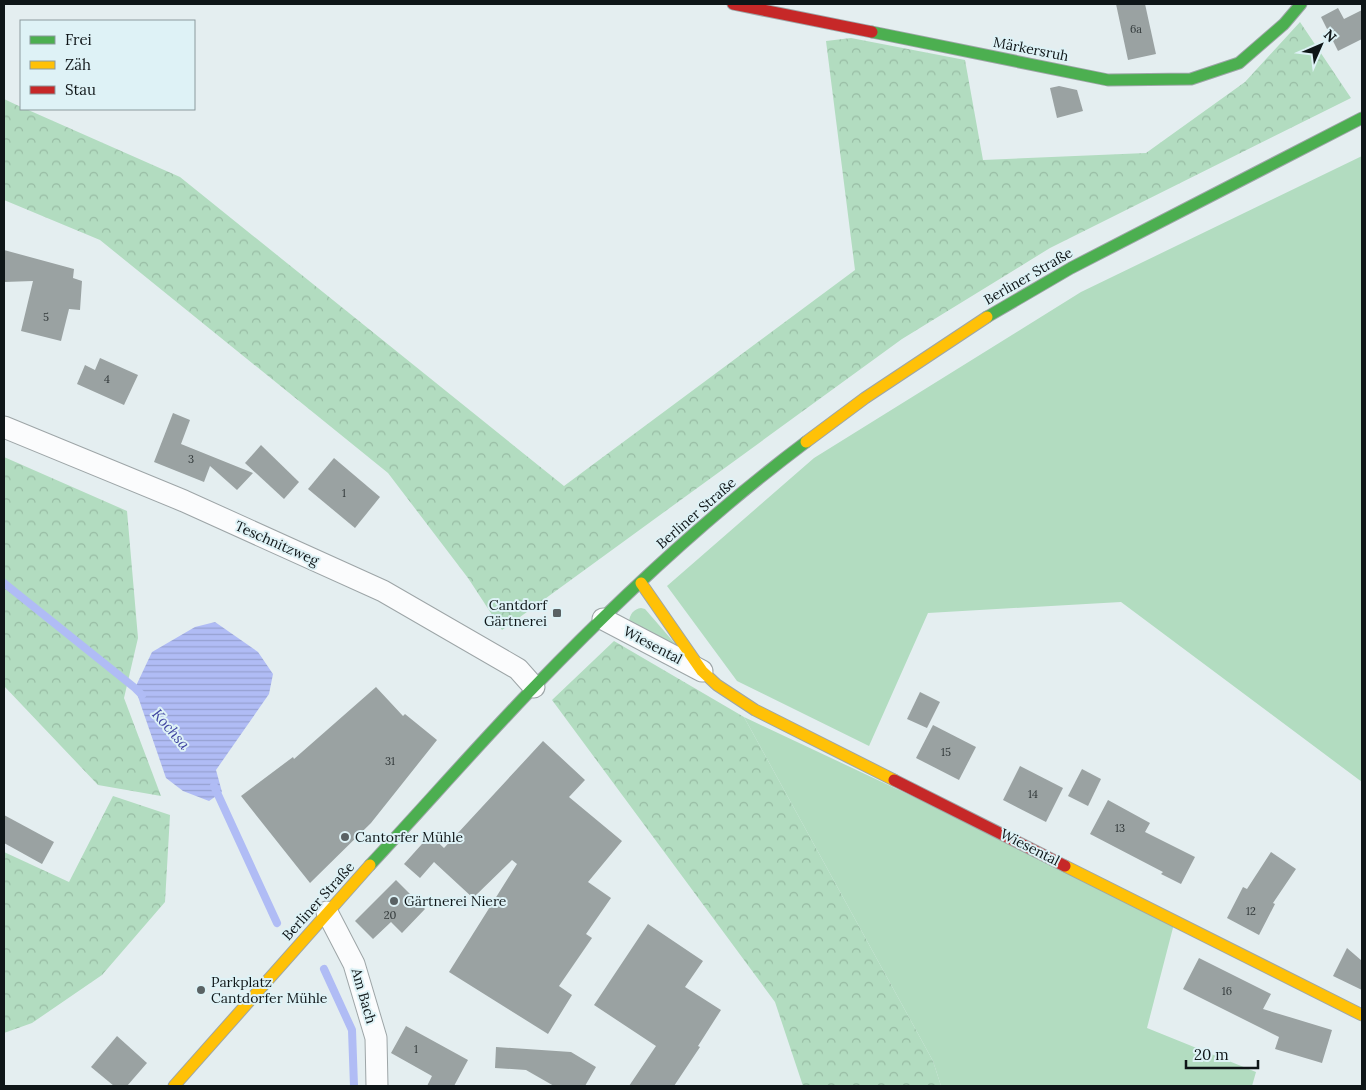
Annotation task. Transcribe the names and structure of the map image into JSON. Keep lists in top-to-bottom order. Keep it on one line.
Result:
{"streets":{"main road":["Märkersruh","Berliner Straße","Wiesental"],"street":["Teschnitzweg","Am Bach"]},"crossings":[["Berliner Straße","Teschnitzweg"],["Berliner Straße","Wiesental"],["Berliner Straße","Am Bach"]],"water":["Kochsa"],"places":{"transit":["Cantdorf Gärtnerei"],"other":["Cantorfer Mühle","Gärtnerei Niere","Parkplatz Cantdorfer Mühle"]},"house_numbers":["6a","5","4","3","1","15","31","14","13","12","20","16","1"],"legend":["Frei","Zäh","Stau"],"scale_bar":"20 m","north":"top right"}
